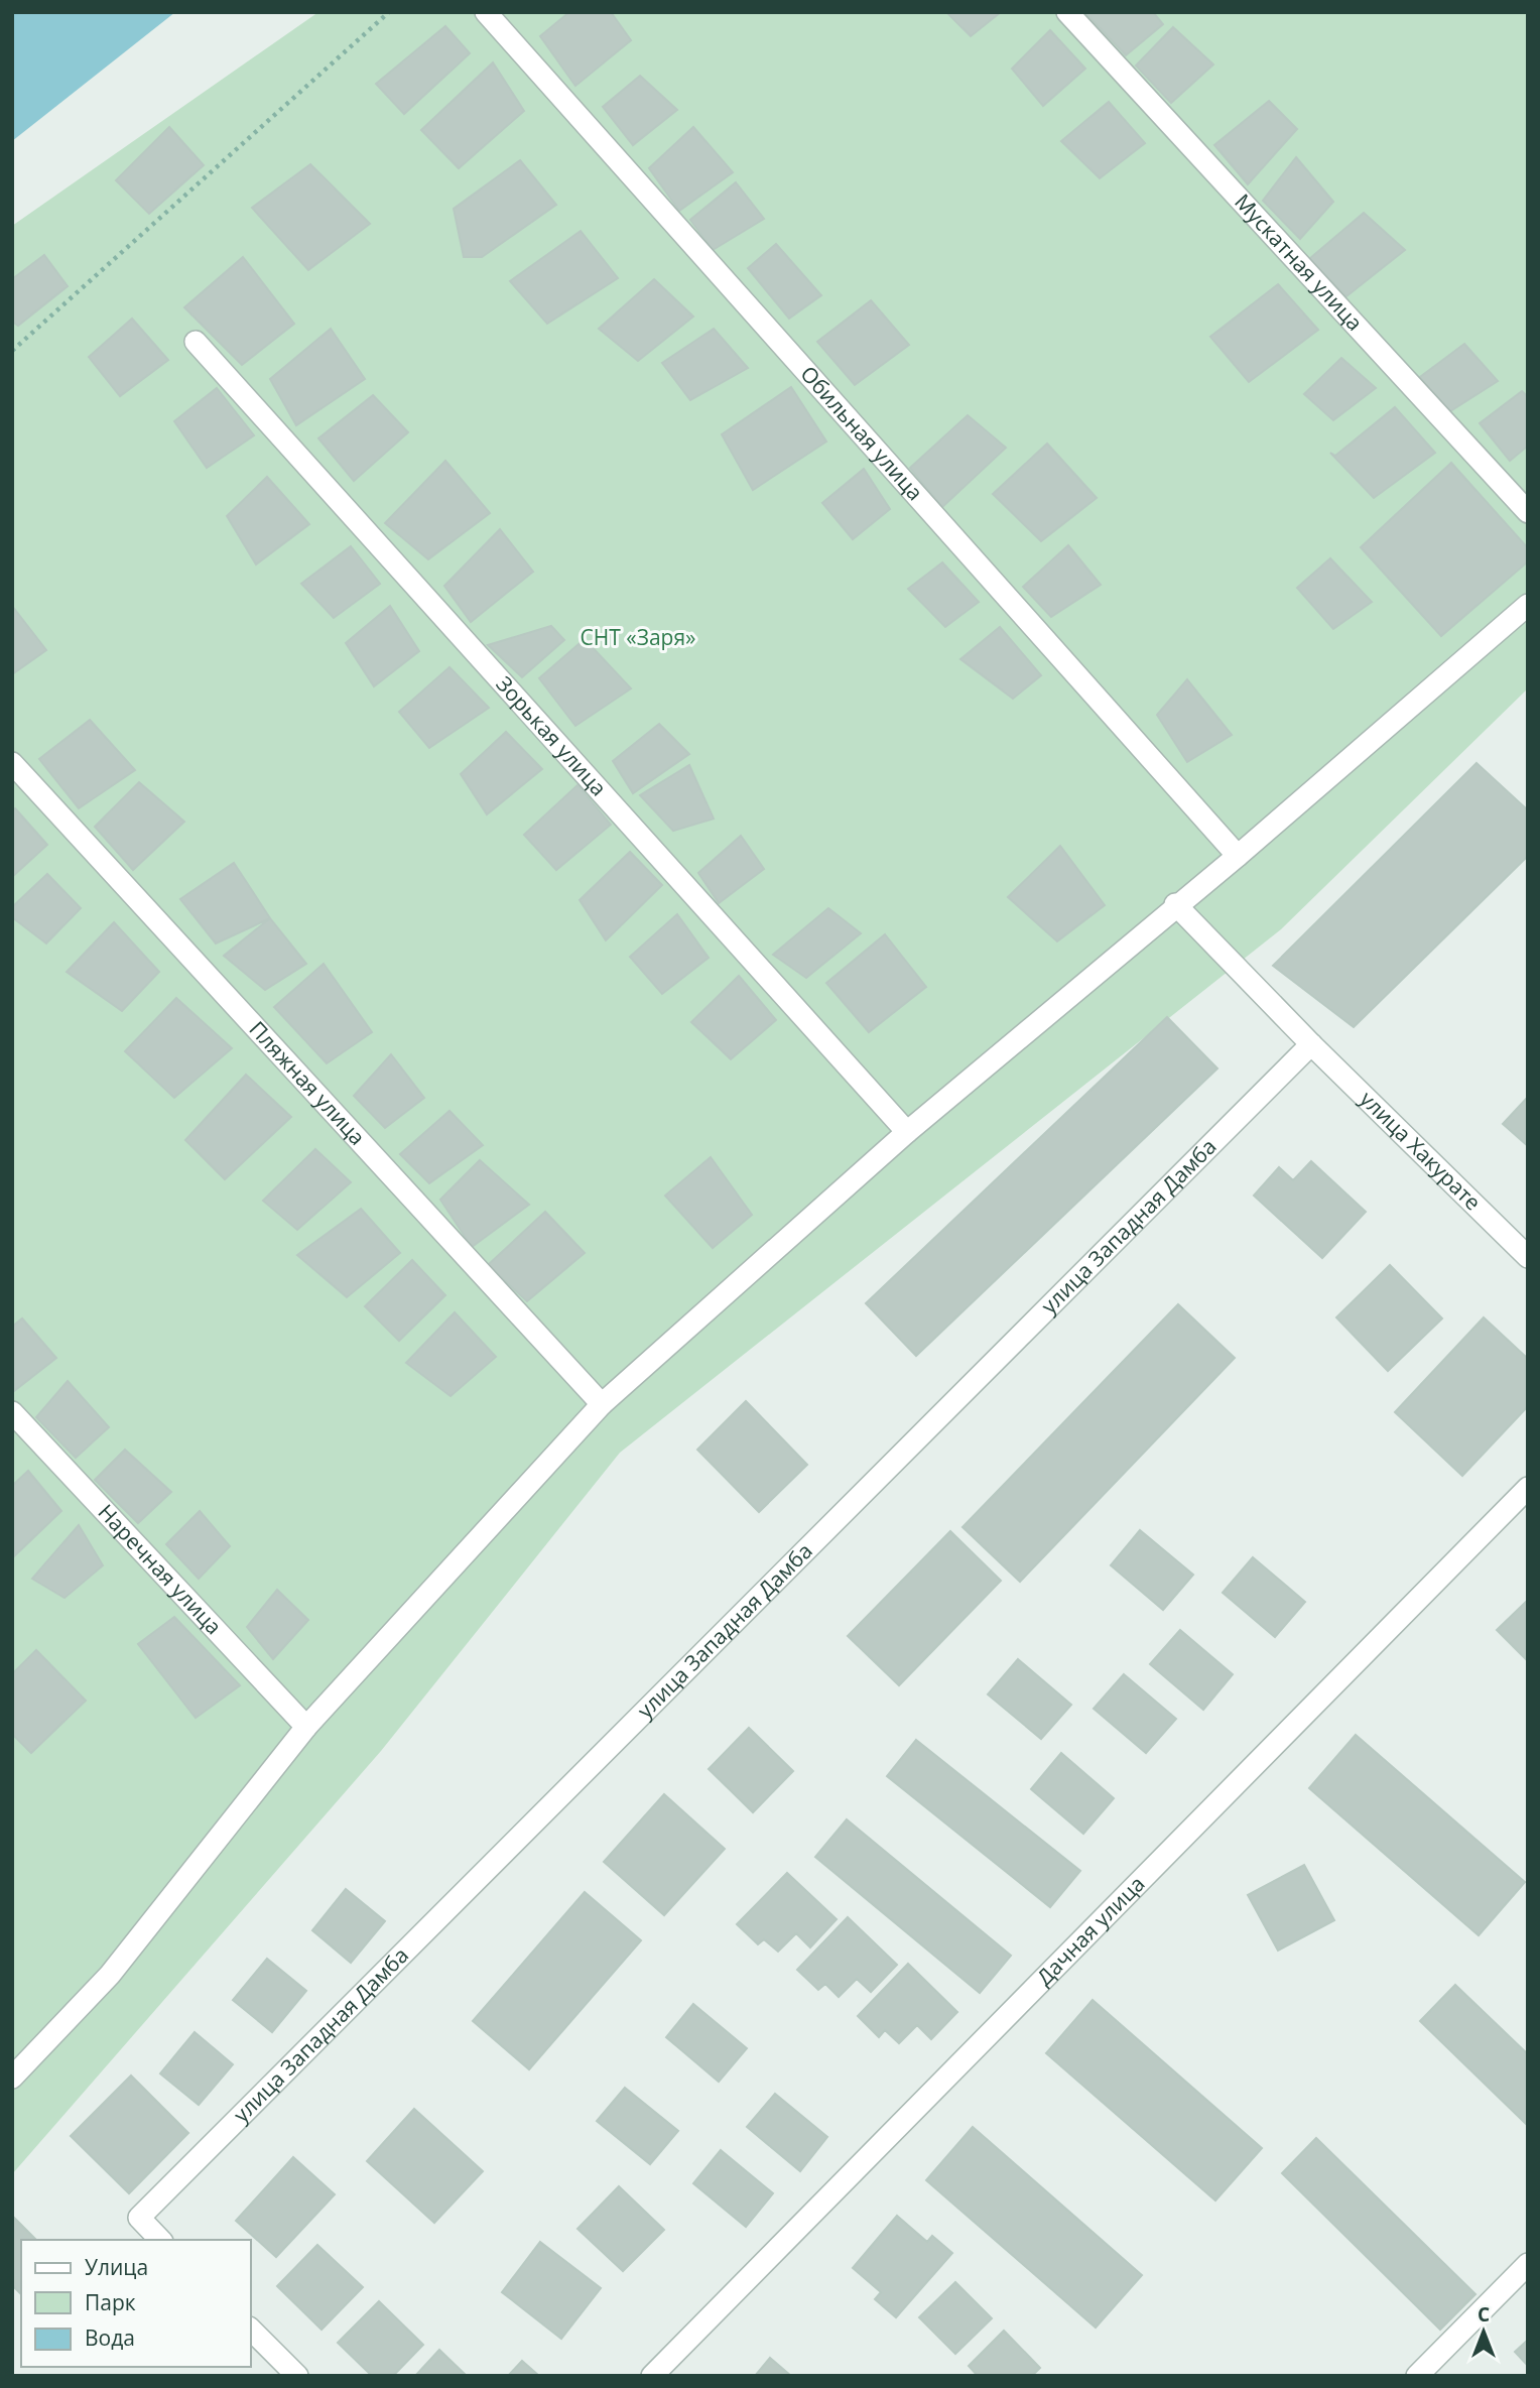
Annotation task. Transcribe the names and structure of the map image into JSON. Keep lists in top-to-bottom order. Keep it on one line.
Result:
{"streets":{"street":["Мускатная улица","Обильная улица","Зорькая улица","Пляжная улица","улица Хакурате","улица Западная Дамба","Наречная улица","Дачная улица"]},"crossings":[["улица Хакурате","улица Западная Дамба"]],"parks":["СНТ «Заря»"],"legend":["Улица","Парк","Вода"],"north":"top"}
